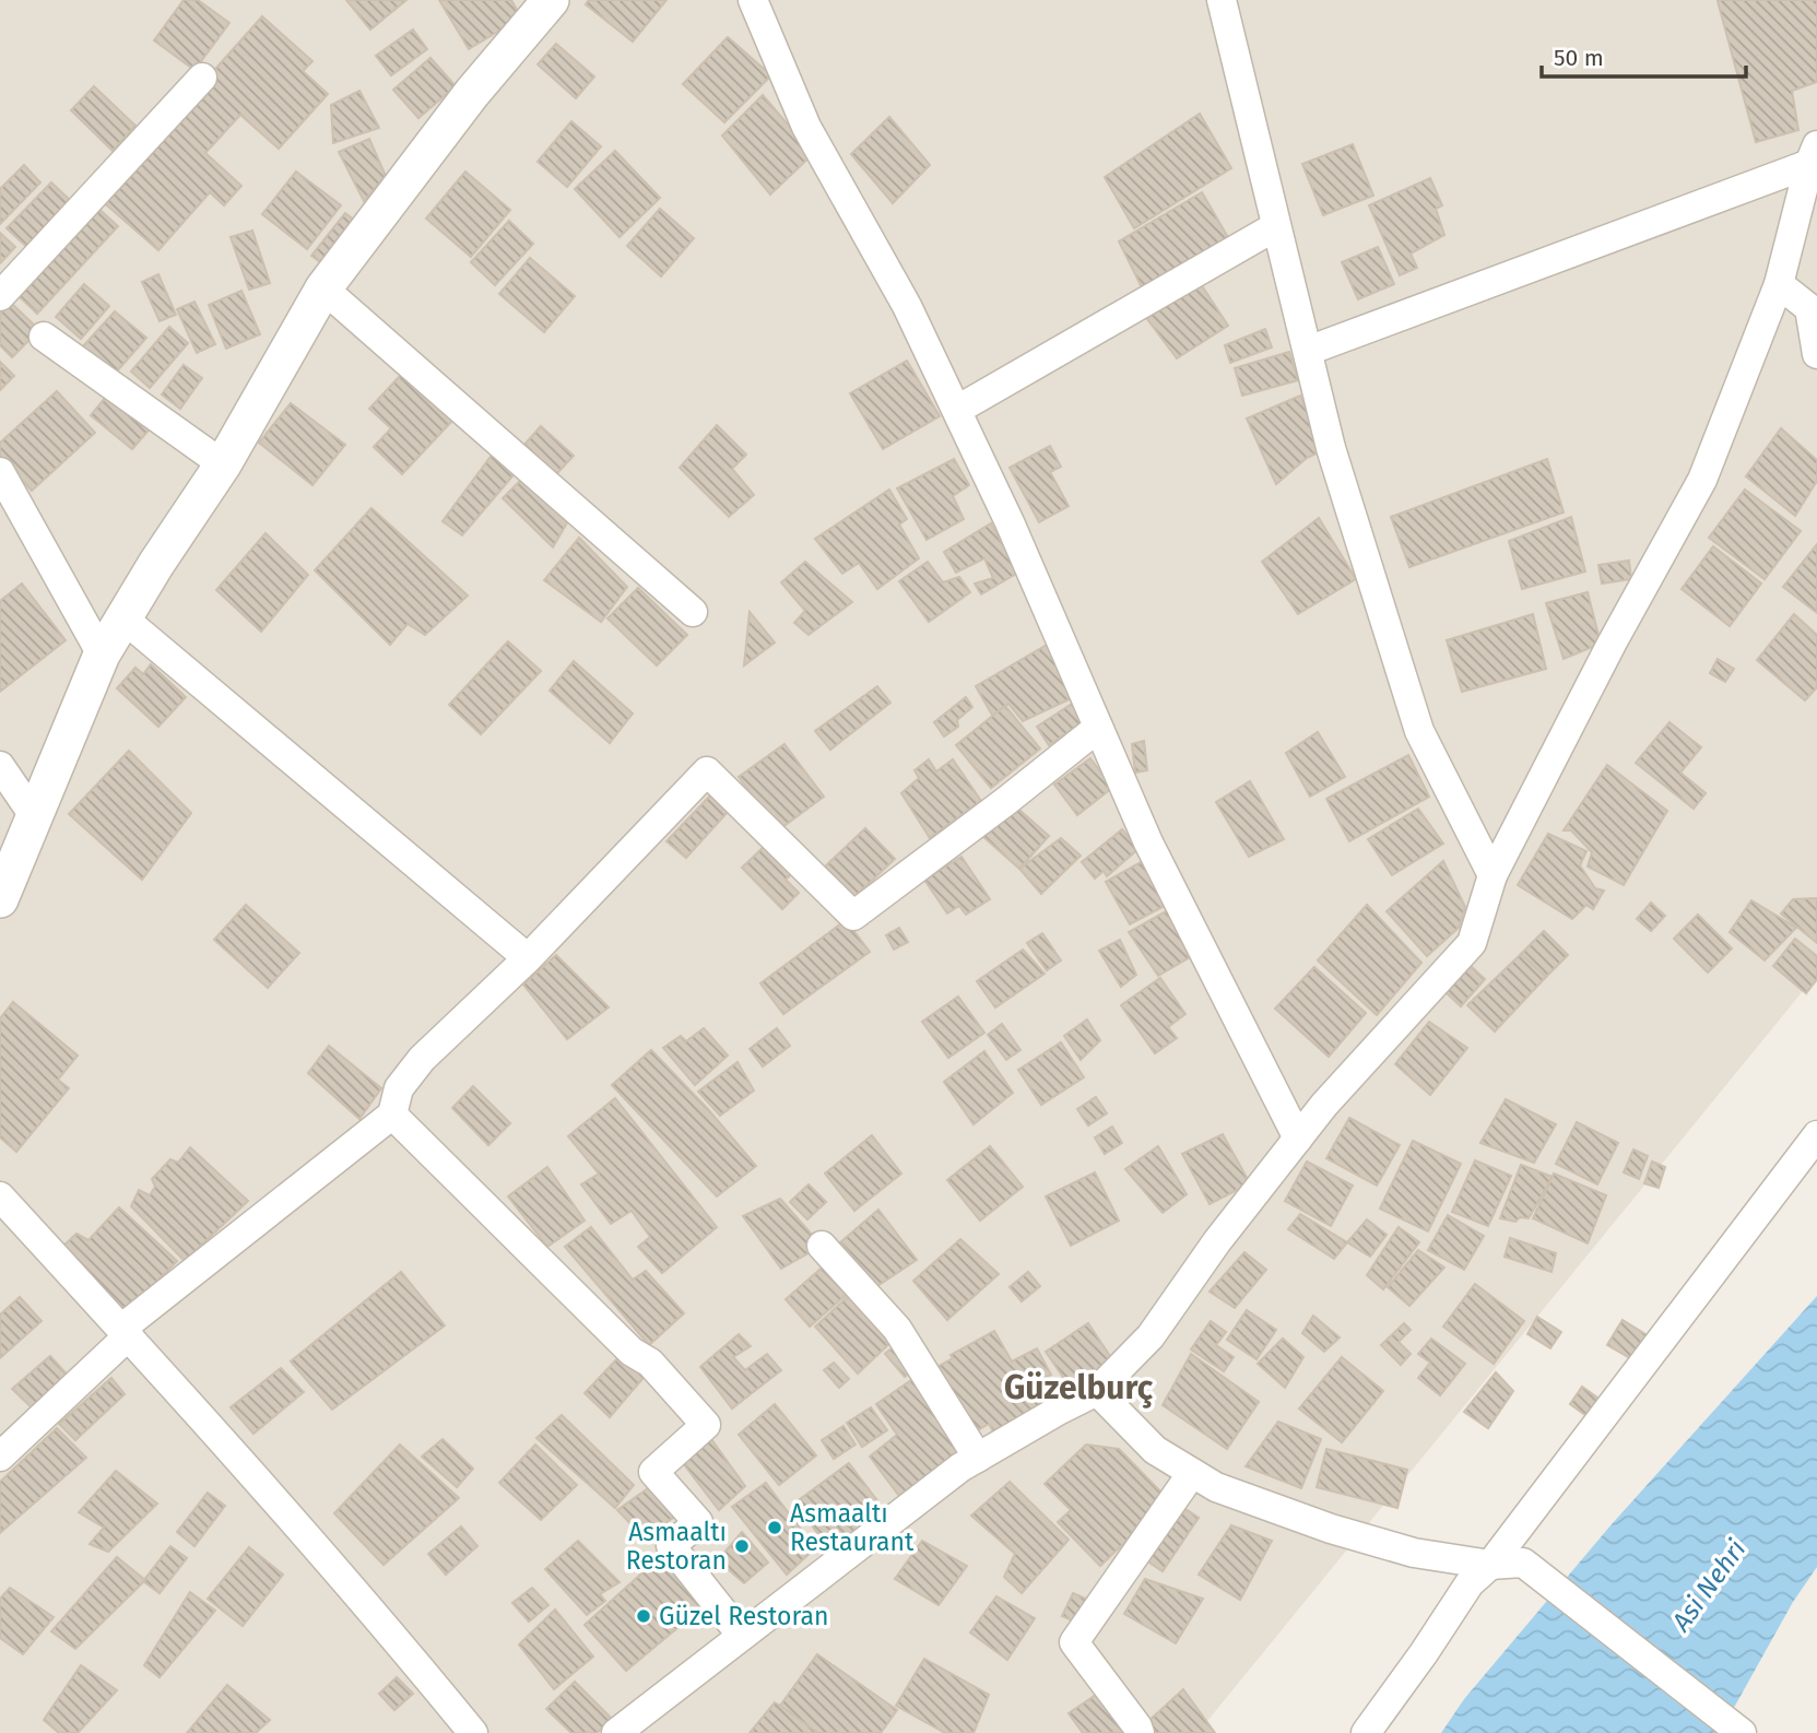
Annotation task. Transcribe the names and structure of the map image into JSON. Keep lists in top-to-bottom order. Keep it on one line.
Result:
{"districts":["Güzelburç"],"water":["Asi Nehri"],"places":["Asmaaltı Restaurant","Asmaaltı Restoran","Güzel Restoran"],"scale_bar":"50 m"}
